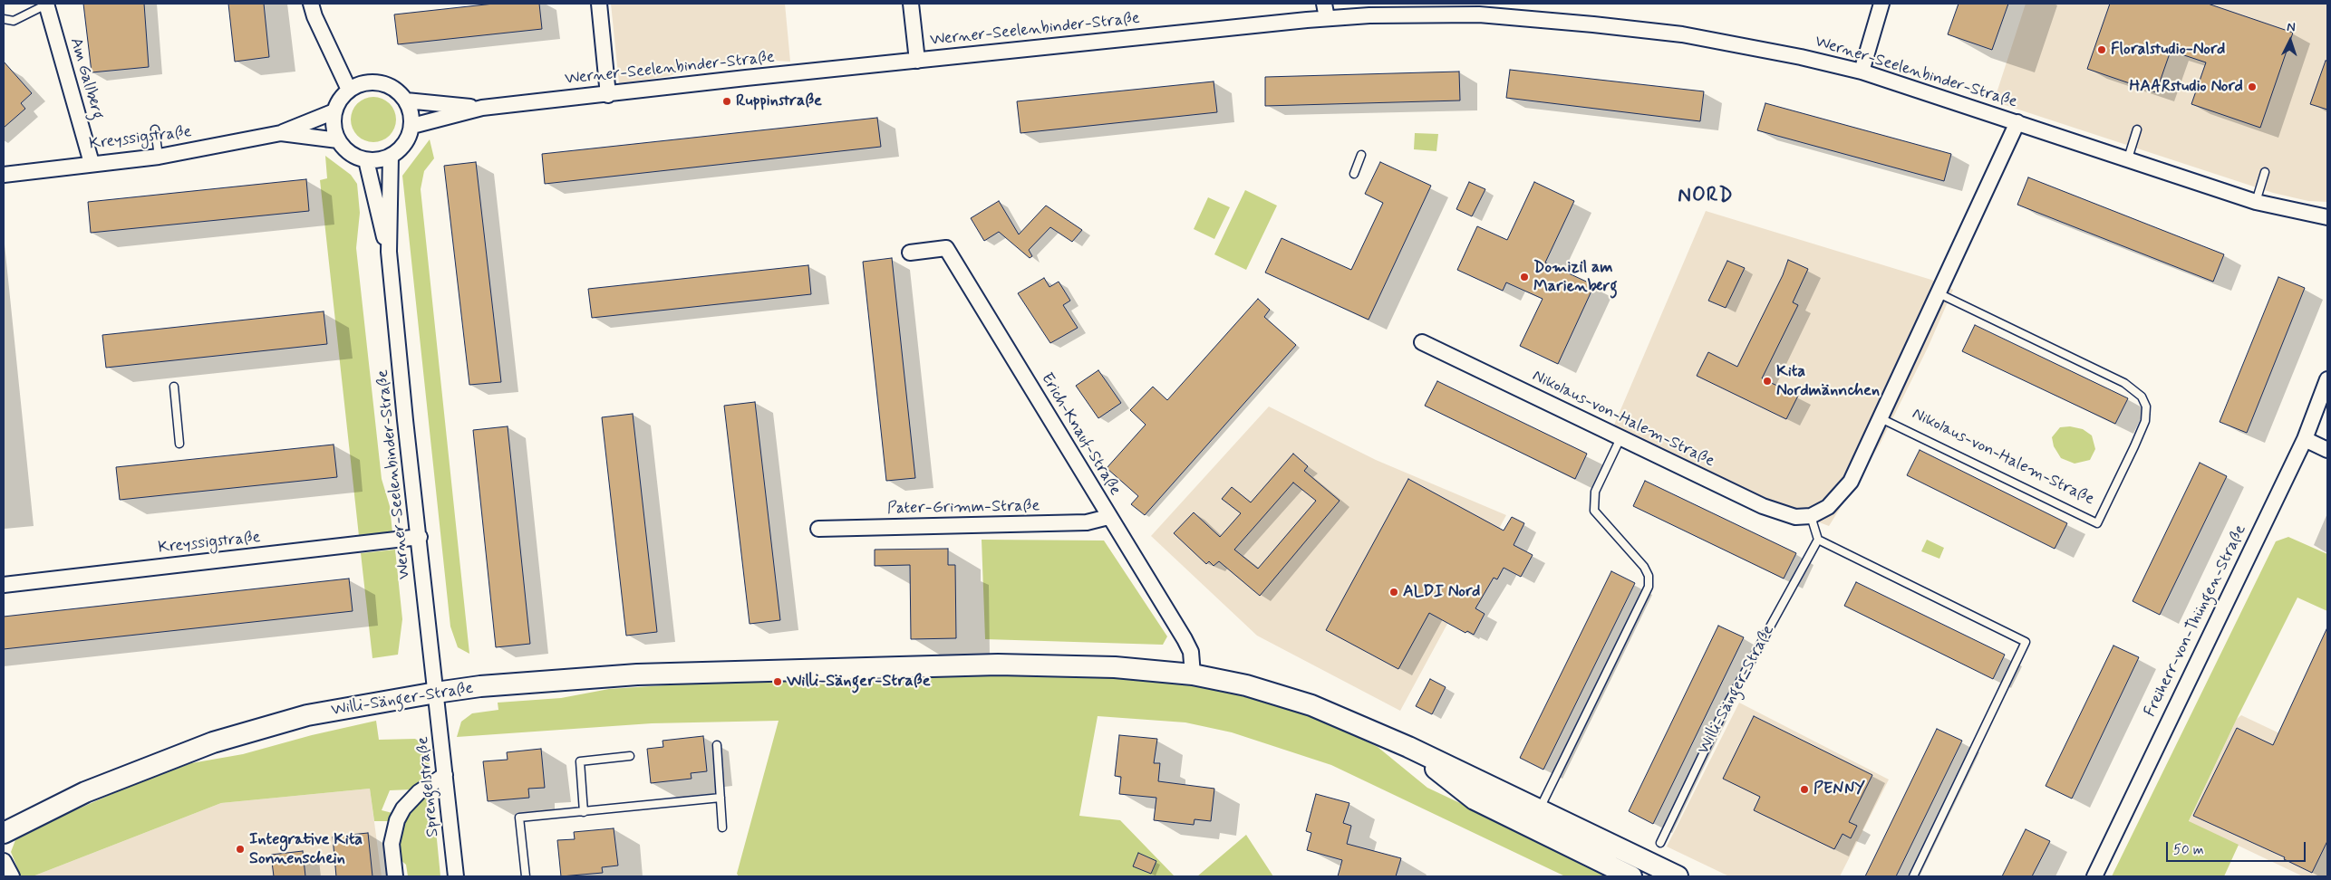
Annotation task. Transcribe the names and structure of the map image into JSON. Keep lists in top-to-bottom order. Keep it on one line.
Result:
{"streets":{"main road":["Willi-Sänger-Straße"],"street":["Werner-Seelenbinder-Straße","Am Gallberg","Kreyssigstraße","Nikolaus-von-Halem-Straße","Erich-Knauf-Straße","Pater-Grimm-Straße","Freiherr-von-Thüngen-Straße","Sprengelstraße"]},"crossings":[["Werner-Seelenbinder-Straße","Kreyssigstraße"],["Werner-Seelenbinder-Straße","Willi-Sänger-Straße"],["Werner-Seelenbinder-Straße","Sprengelstraße"],["Am Gallberg","Kreyssigstraße"],["Erich-Knauf-Straße","Pater-Grimm-Straße"],["Erich-Knauf-Straße","Willi-Sänger-Straße"],["Willi-Sänger-Straße","Sprengelstraße"]],"districts":["NORD"],"places":["Floralstudio-Nord","HAARstudio Nord","Ruppinstraße","Domizil am Marienberg","Kita Nordmännchen","ALDI Nord","Willi-Sänger-Straße","PENNY","Integrative Kita Sonnenschein"],"scale_bar":"50 m","north":"top"}
